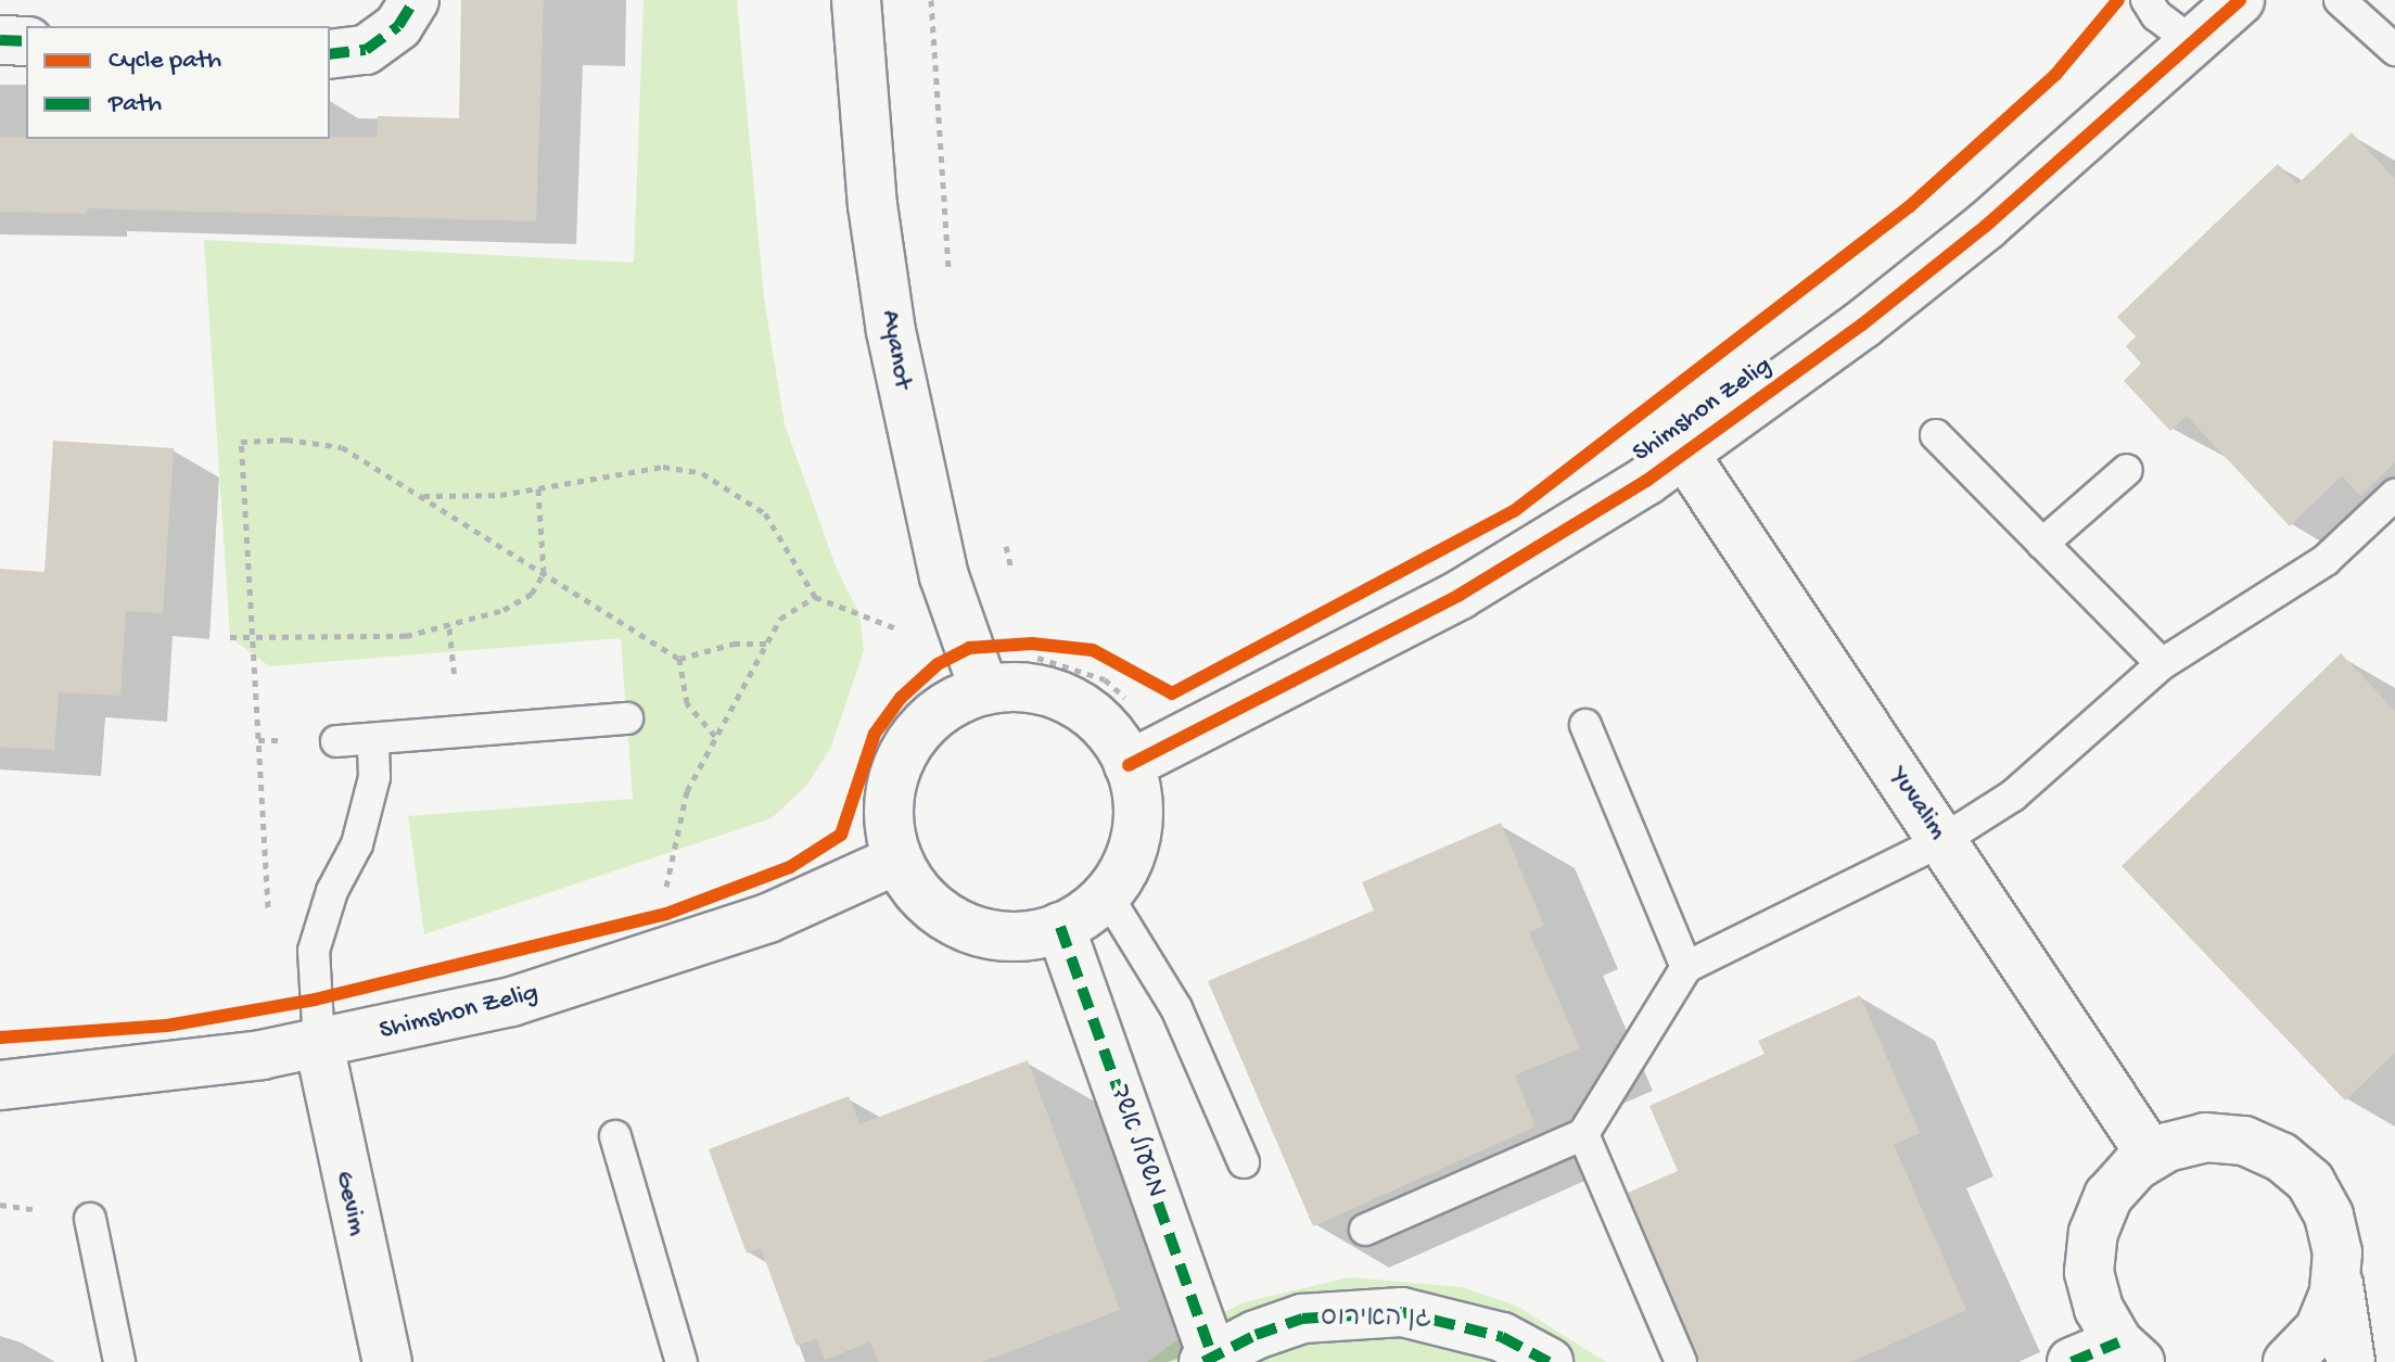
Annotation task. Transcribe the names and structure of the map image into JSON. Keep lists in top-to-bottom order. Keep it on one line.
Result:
{"streets":{"street":["Ayanot","Shimshon Zelig","Yuvalim","משעול אשד","Gevim"]},"crossings":[["Ayanot","Shimshon Zelig"],["Ayanot","משעול אשד"],["Shimshon Zelig","Yuvalim"],["Shimshon Zelig","משעול אשד"],["Shimshon Zelig","Gevim"]],"parks":["גן האירוס"],"legend":["Cycle path","Path"]}
